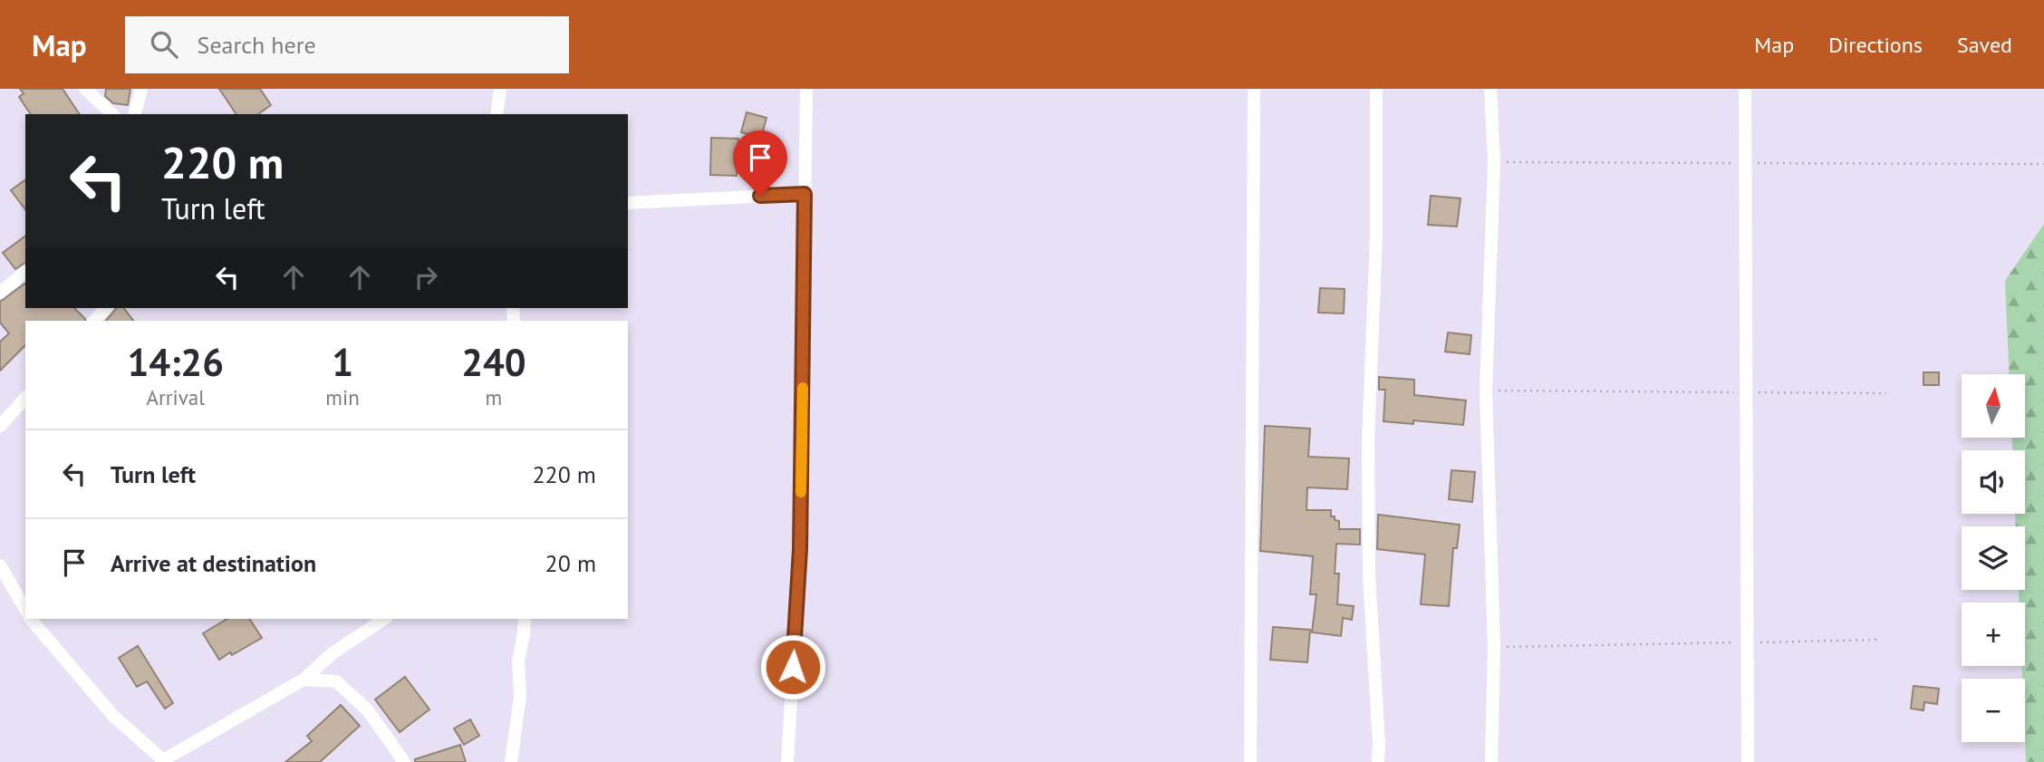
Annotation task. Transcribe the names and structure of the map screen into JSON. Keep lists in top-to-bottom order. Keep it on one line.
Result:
{"north":"top","page":{"header":"Map","search":"Search here","nav":["Map","Directions","Saved"],"turn":["220 m","Turn left"],"eta":["14:26","Arrival","1","min","240","m"],"map_buttons":["+","−"],"list":[{"name":"Turn left","value":"220 m"},{"name":"Arrive at destination","value":"20 m"}]}}
